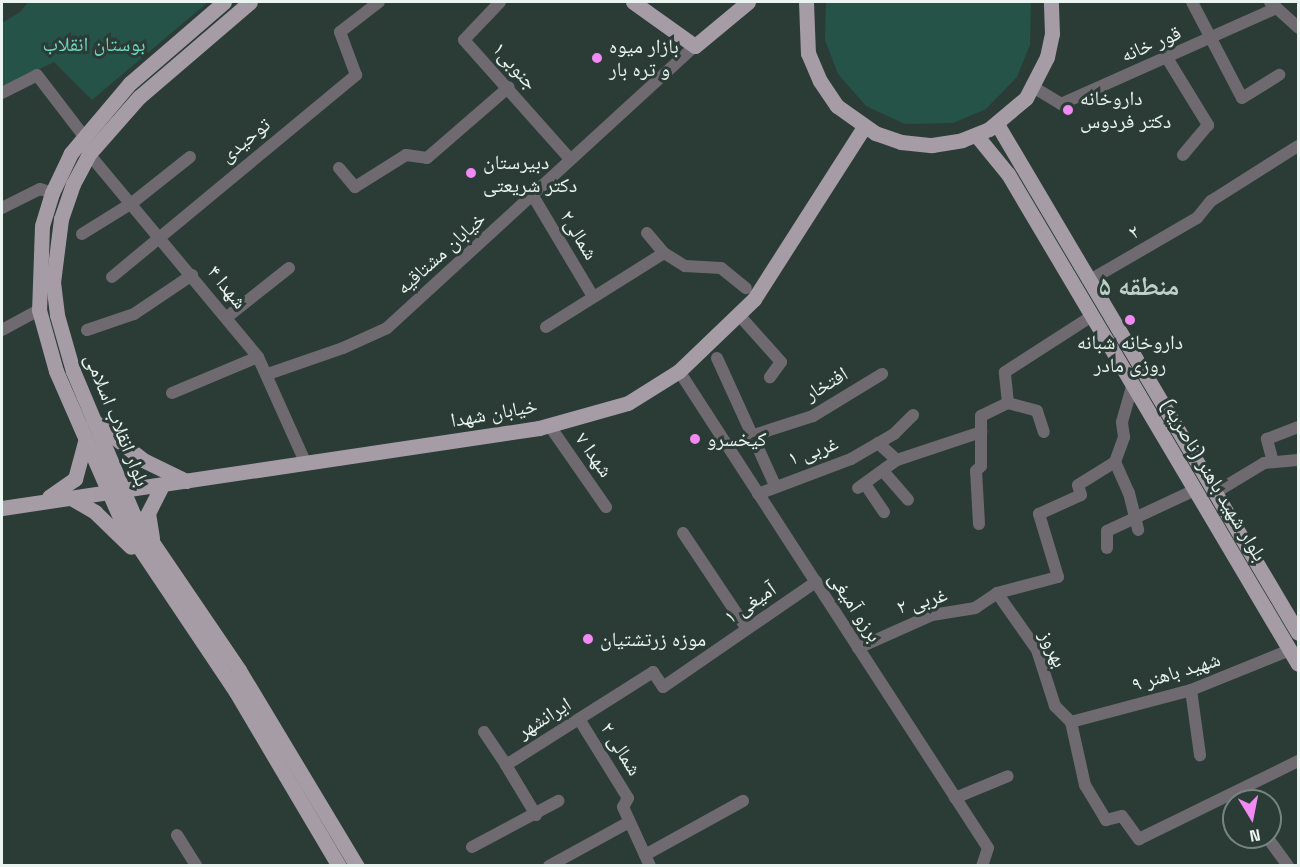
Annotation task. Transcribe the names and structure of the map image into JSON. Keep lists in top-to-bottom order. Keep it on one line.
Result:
{"streets":{"main road":["خیابان شهدا","بلوار انقلاب اسلامی","بلوار شهید باهنر (ناصریه)"],"street":["قور خانه","جنوبی۱","توحیدی","۲","شمالی۲","خیابان مشتاقیه","شهدا ۴","افتخار","۱ غربی","شهدا ۷","۲ غربی","آمیغی ۱","برزو آمیغی","بهروز","شهید باهنر ۹","ایرانشهر","۲ شمالی"]},"crossings":[["جنوبی۱","خیابان مشتاقیه"],["توحیدی","شهدا ۴"],["۲","بلوار شهید باهنر (ناصریه)"],["شمالی۲","خیابان مشتاقیه"],["خیابان مشتاقیه","شهدا ۴"],["شهدا ۴","خیابان شهدا"],["شهدا ۴","بلوار انقلاب اسلامی"],["خیابان شهدا","بلوار انقلاب اسلامی"],["خیابان شهدا","شهدا ۷"],["خیابان شهدا","برزو آمیغی"],["۱ غربی","برزو آمیغی"],["بلوار شهید باهنر (ناصریه)","شهید باهنر ۹"],["۲ غربی","برزو آمیغی"],["۲ غربی","بهروز"],["آمیغی ۱","برزو آمیغی"],["آمیغی ۱","ایرانشهر"],["بهروز","شهید باهنر ۹"],["ایرانشهر","۲ شمالی"]],"districts":["منطقه ۵"],"parks":["بوستان انقلاب"],"places":["بازار میوه و تره بار","داروخانه دکتر فردوس","دبیرستان دکتر شریعتی","داروخانه شبانه روزی مادر","کیخسرو","موزه زرتشتیان"],"north":"bottom"}
